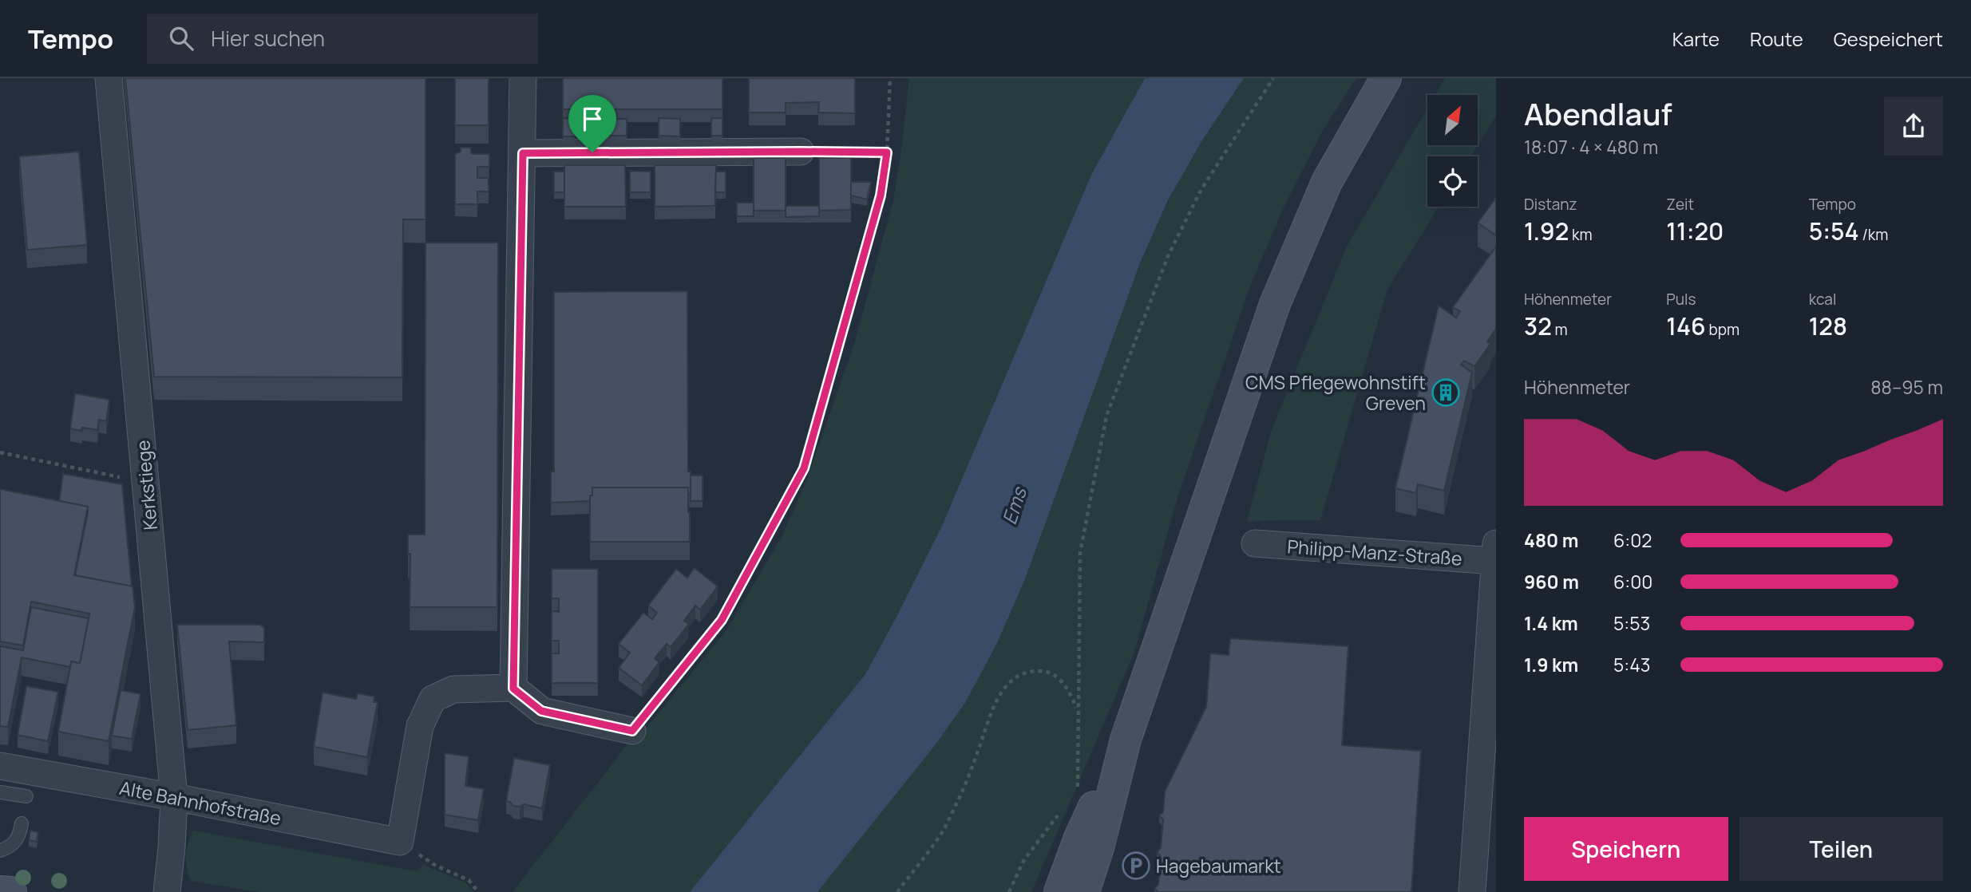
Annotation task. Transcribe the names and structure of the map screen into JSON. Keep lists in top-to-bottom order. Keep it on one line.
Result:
{"streets":{"street":["Kerkstiege","Philipp-Manz-Straße","Alte Bahnhofstraße"]},"crossings":[["Kerkstiege","Alte Bahnhofstraße"]],"water":["Ems"],"places":{"building":["CMS Pflegewohnstift Greven"],"parking":["Hagebaumarkt"]},"north":"top right","page":{"header":"Tempo","search":"Hier suchen","nav":["Karte","Route","Gespeichert"],"heading":["Abendlauf","18:07 · 4 × 480 m"],"stats":[["Distanz","1.92 km"],["Zeit","11:20"],["Tempo","5:54 /km"],["Höhenmeter","32 m"],["Puls","146 bpm"],["kcal","128"]],"chart":["Höhenmeter","88–95 m"],"list":[{"name":"480 m","note":"6:02"},{"name":"960 m","note":"6:00"},{"name":"1.4 km","note":"5:53"},{"name":"1.9 km","note":"5:43"}],"buttons":["Speichern","Teilen"]}}
